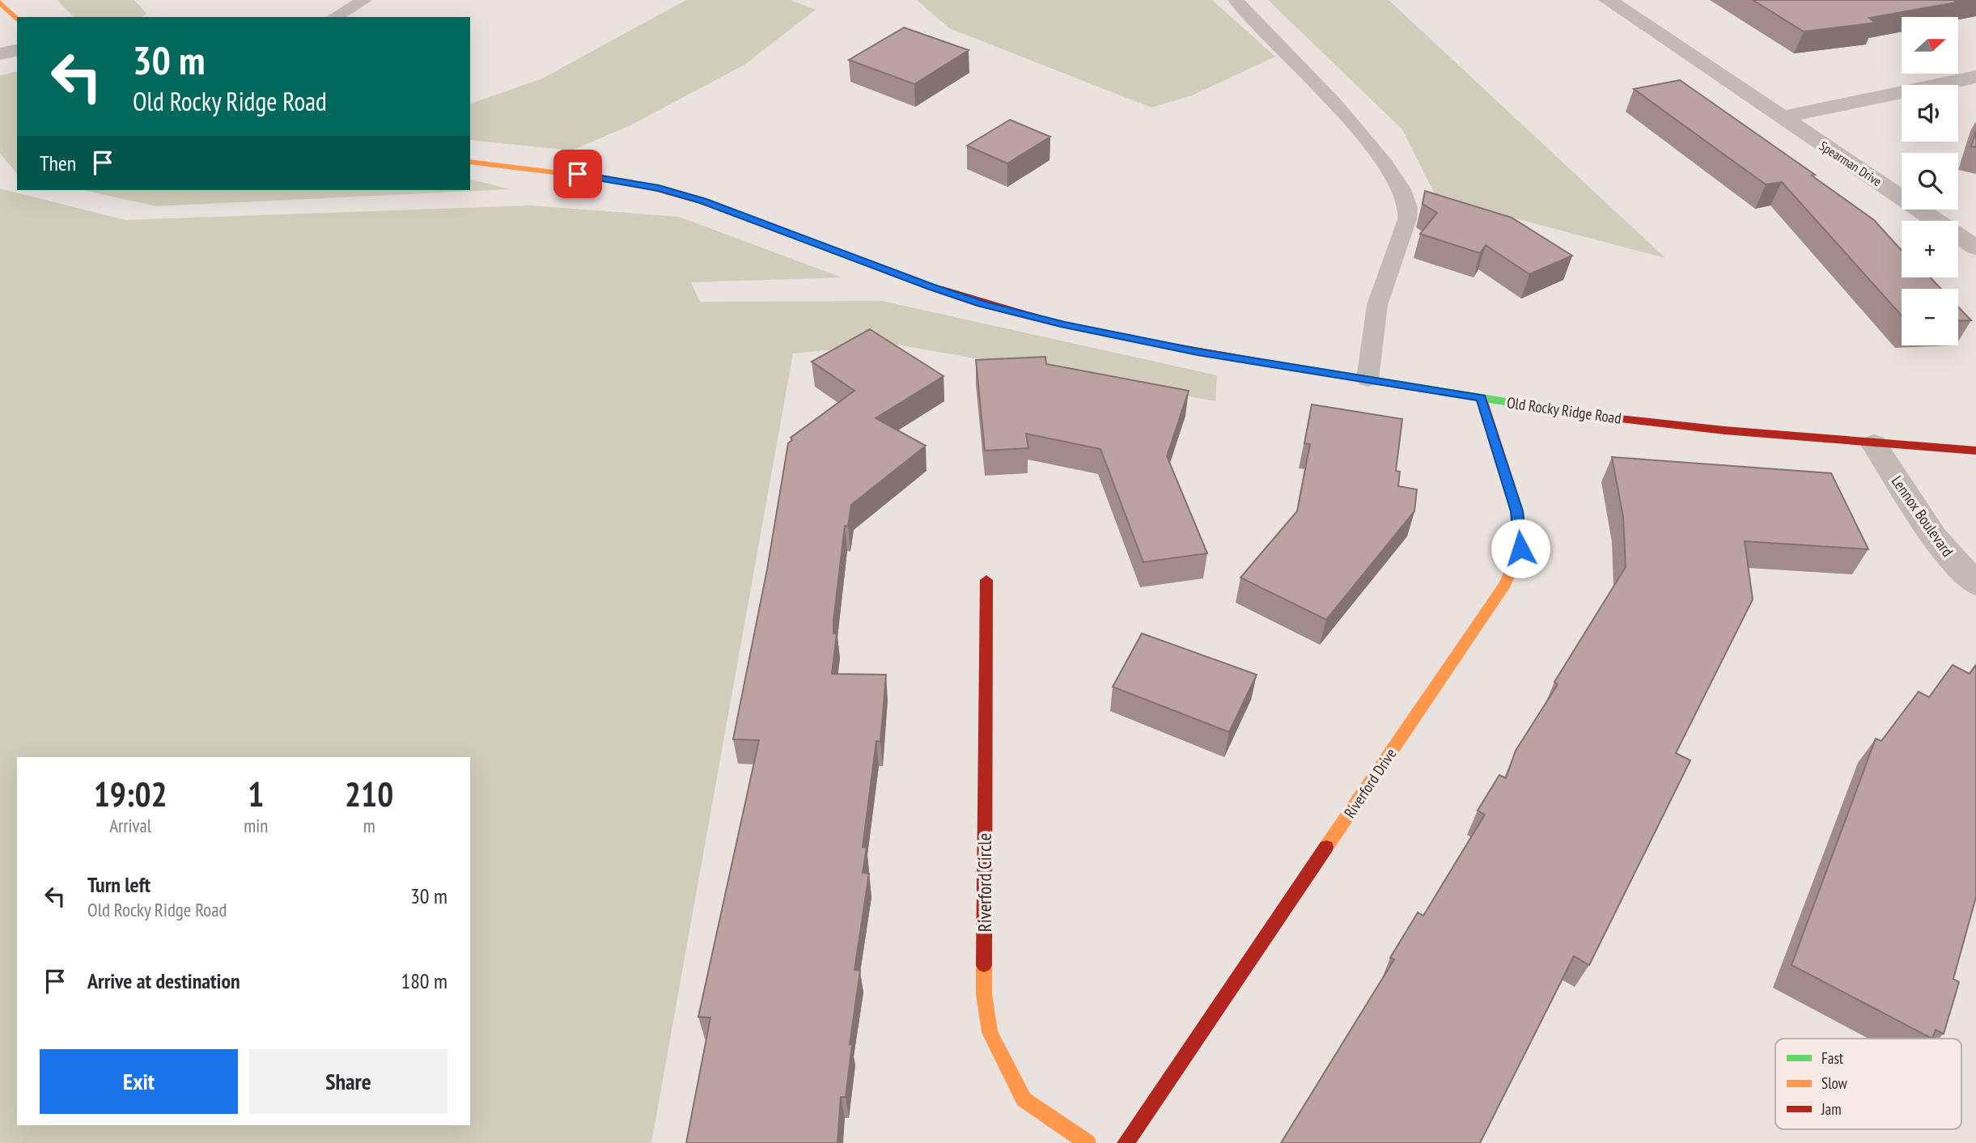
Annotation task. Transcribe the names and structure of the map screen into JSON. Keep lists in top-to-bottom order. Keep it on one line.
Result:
{"streets":{"street":["Spearman Drive","Old Rocky Ridge Road","Lennox Boulevard","Riverford Drive","Riverford Circle"]},"crossings":[["Old Rocky Ridge Road","Lennox Boulevard"],["Old Rocky Ridge Road","Riverford Drive"]],"legend":["Fast","Slow","Jam"],"north":"right","page":{"map_buttons":["+","−"],"turn":["30 m","Old Rocky Ridge Road"],"then":"Then","eta":["19:02","Arrival","1","min","210","m"],"list":[{"name":"Turn left","note":"Old Rocky Ridge Road","value":"30 m"},{"name":"Arrive at destination","value":"180 m"}],"buttons":["Exit","Share"]}}
